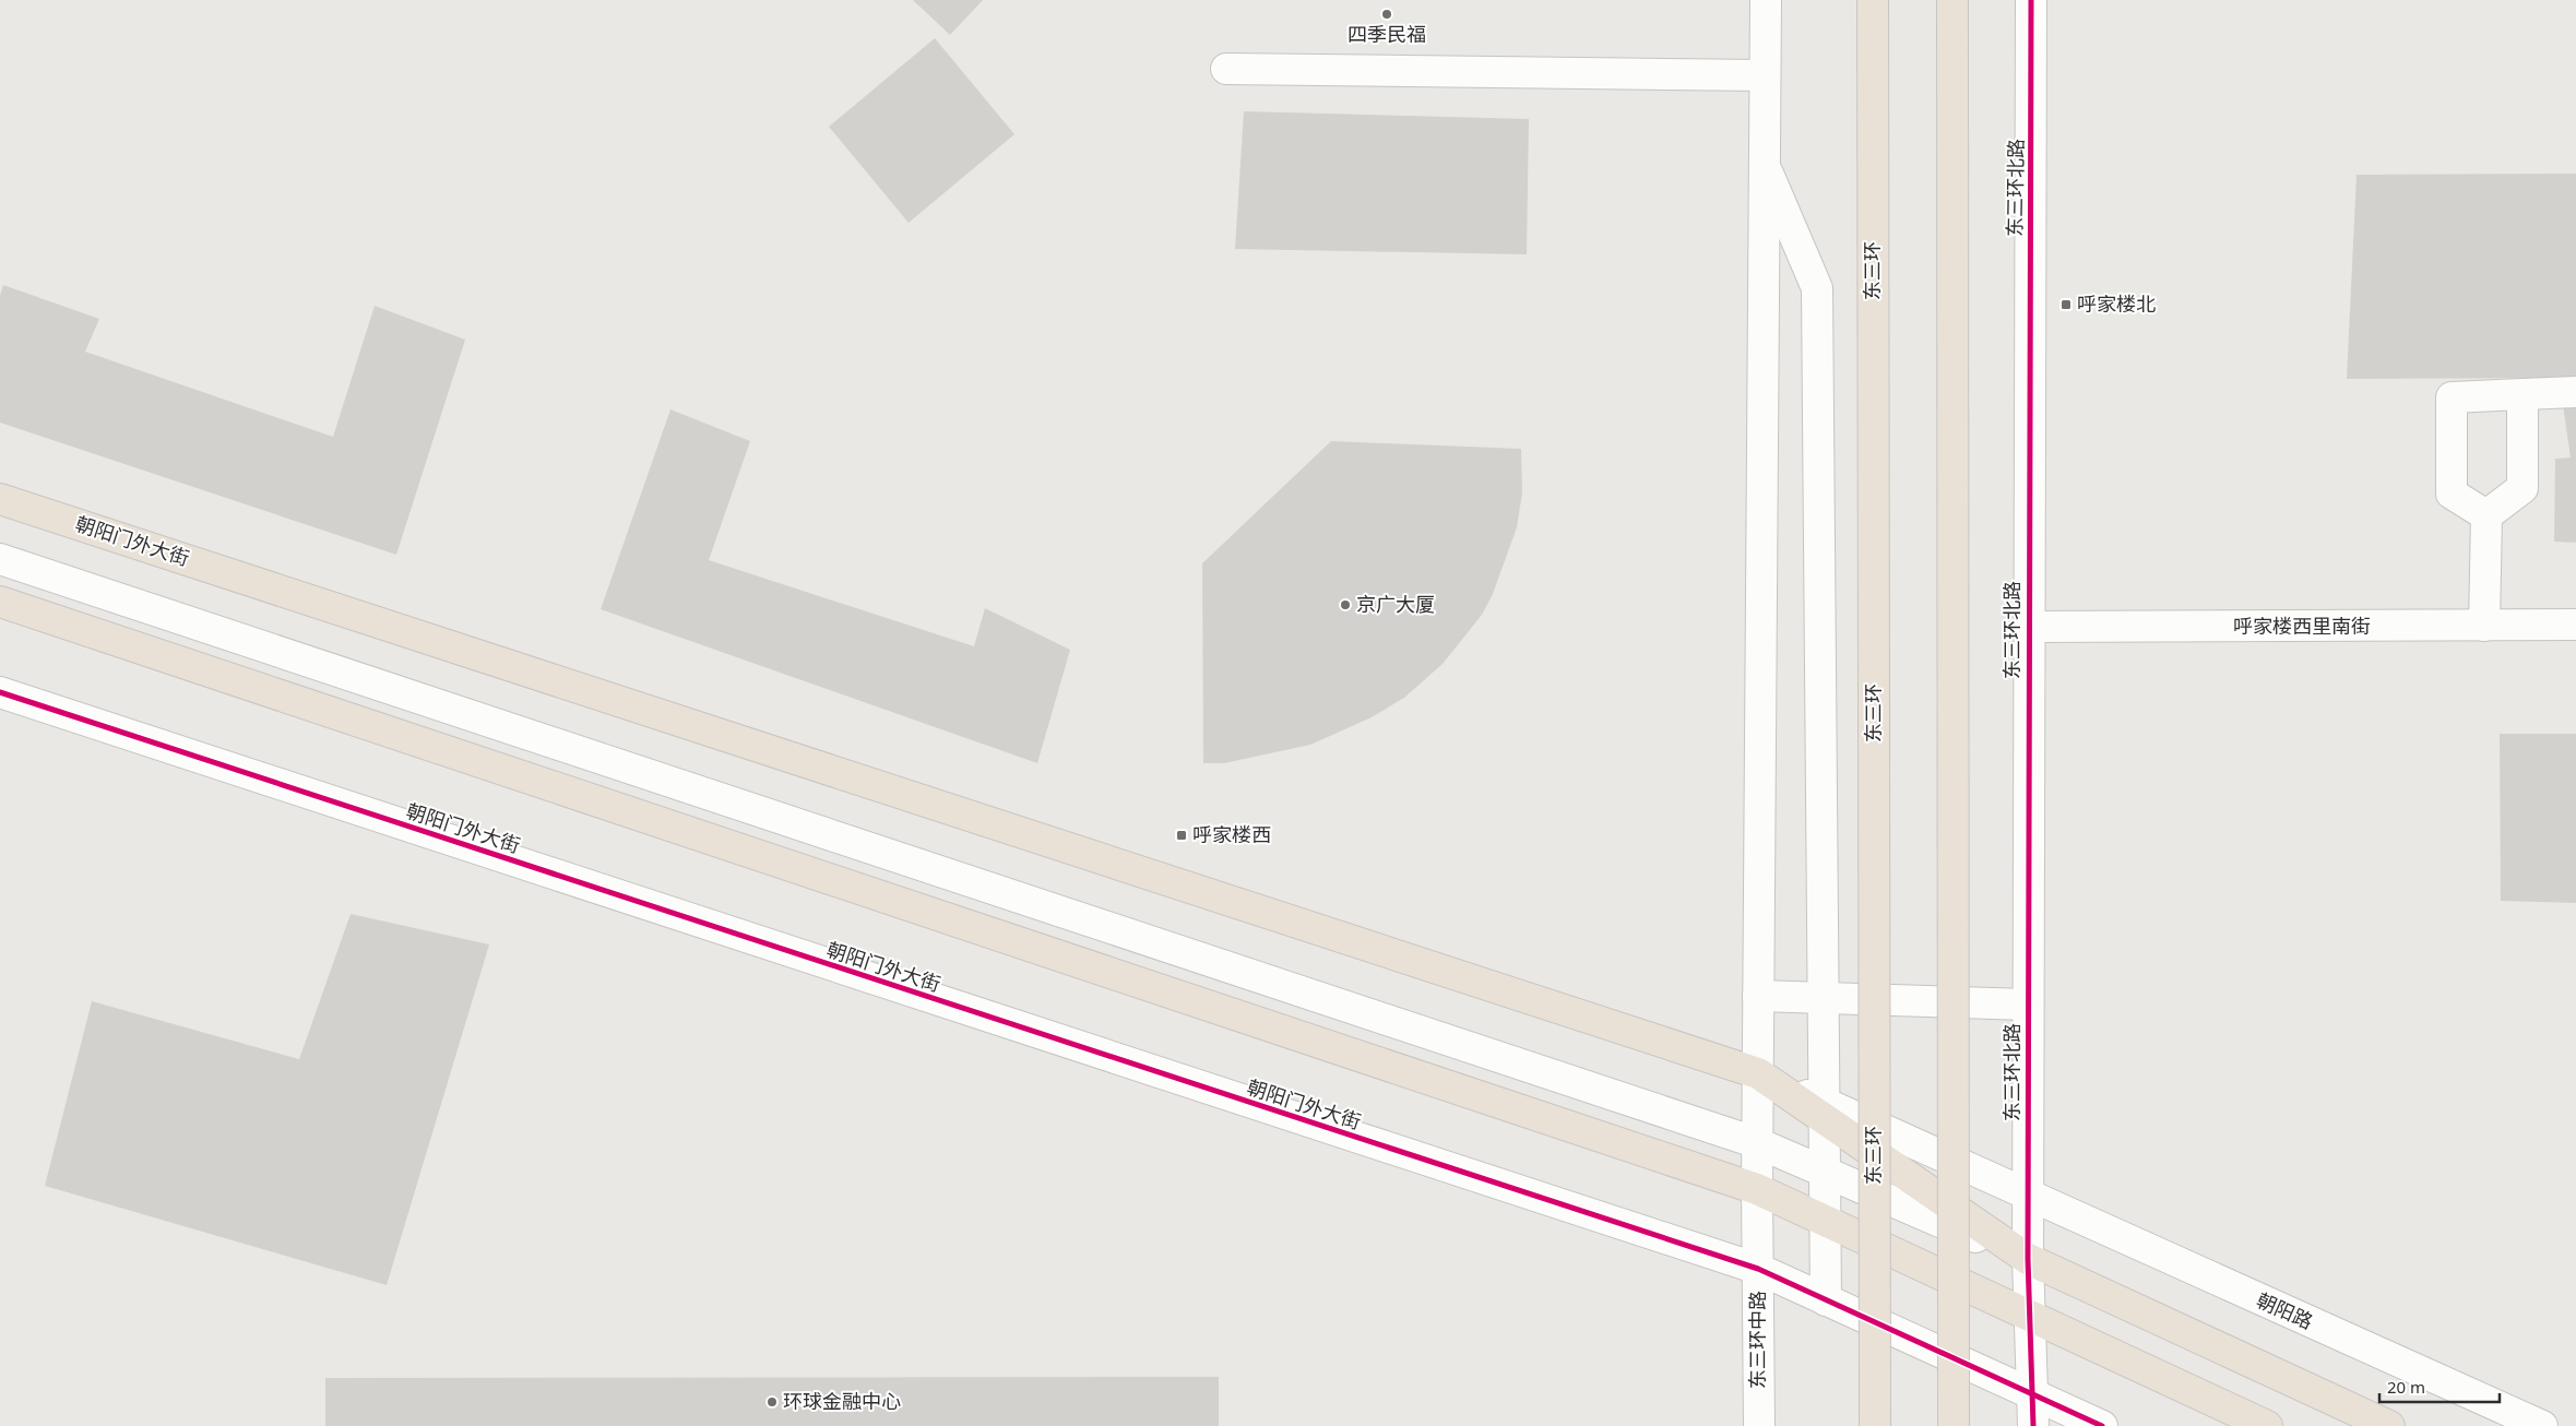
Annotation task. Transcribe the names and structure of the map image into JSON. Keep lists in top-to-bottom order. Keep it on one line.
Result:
{"streets":{"highway":["东三环","朝阳门外大街"],"street":["东三环北路","呼家楼西里南街","朝阳路","东三环中路"]},"crossings":[["东三环北路","朝阳门外大街"],["东三环北路","呼家楼西里南街"],["东三环北路","朝阳路"],["朝阳门外大街","朝阳路"],["朝阳门外大街","东三环中路"]],"places":{"other":["四季民福","京广大厦","环球金融中心"],"transit":["呼家楼北","呼家楼西"]},"scale_bar":"20 m"}
